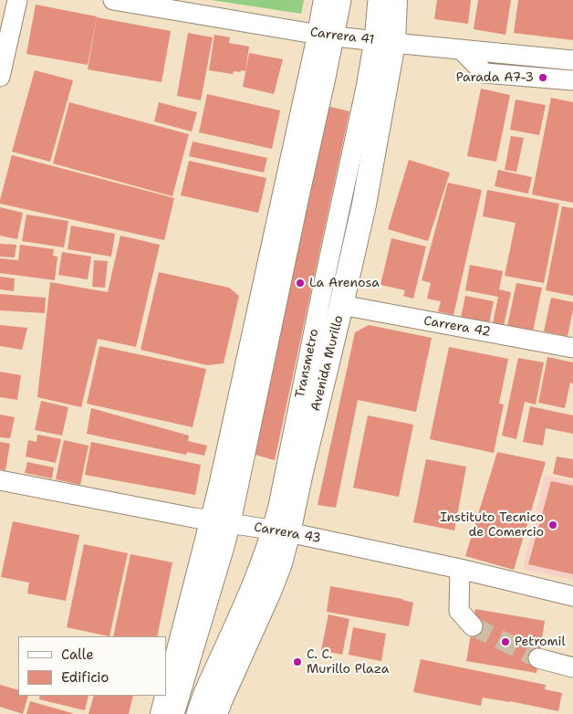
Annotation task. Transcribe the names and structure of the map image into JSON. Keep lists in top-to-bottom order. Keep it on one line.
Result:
{"streets":{"main road":["Avenida Murillo"],"street":["Carrera 41","Carrera 42","Transmetro","Carrera 43"]},"crossings":[["Carrera 41","Transmetro"],["Carrera 41","Avenida Murillo"],["Carrera 42","Avenida Murillo"],["Transmetro","Avenida Murillo"],["Transmetro","Carrera 43"],["Avenida Murillo","Carrera 43"]],"places":["Parada A7-3","La Arenosa","Instituto Tecnico de Comercio","Petromil","C. C. Murillo Plaza"],"legend":["Calle","Edificio"]}
